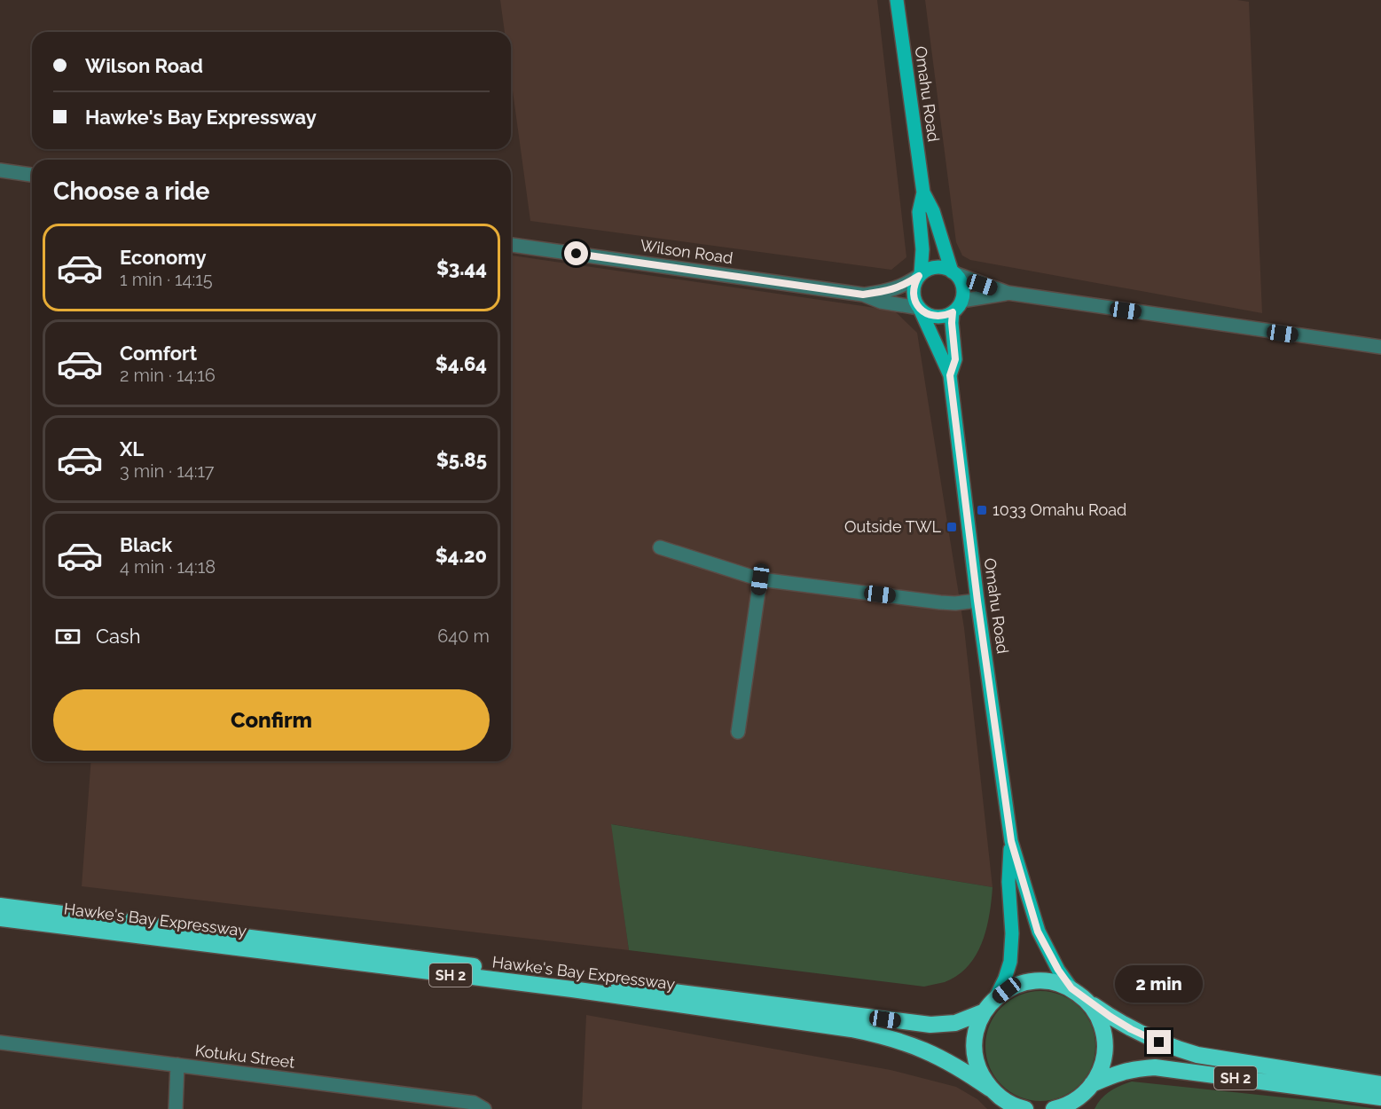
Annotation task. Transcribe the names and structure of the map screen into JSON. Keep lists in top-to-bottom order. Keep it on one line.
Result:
{"streets":{"highway":["Hawke's Bay Expressway","SH 2"],"main road":["Omahu Road"],"street":["Wilson Road","Kotuku Street"]},"crossings":[["Omahu Road","Wilson Road"],["Omahu Road","Hawke's Bay Expressway"],["Omahu Road","SH 2"],["Hawke's Bay Expressway","SH 2"]],"places":{"transit":["1033 Omahu Road","Outside TWL"]},"page":{"banner":["Wilson Road","Hawke's Bay Expressway"],"heading":"Choose a ride","list":[{"name":"Economy","note":"1 min · 14:15","value":"$3.44"},{"name":"Comfort","note":"2 min · 14:16","value":"$4.64"},{"name":"XL","note":"3 min · 14:17","value":"$5.85"},{"name":"Black","note":"4 min · 14:18","value":"$4.20"}],"pay":["Cash","640 m"],"buttons":"Confirm","bubble":"2 min"}}
